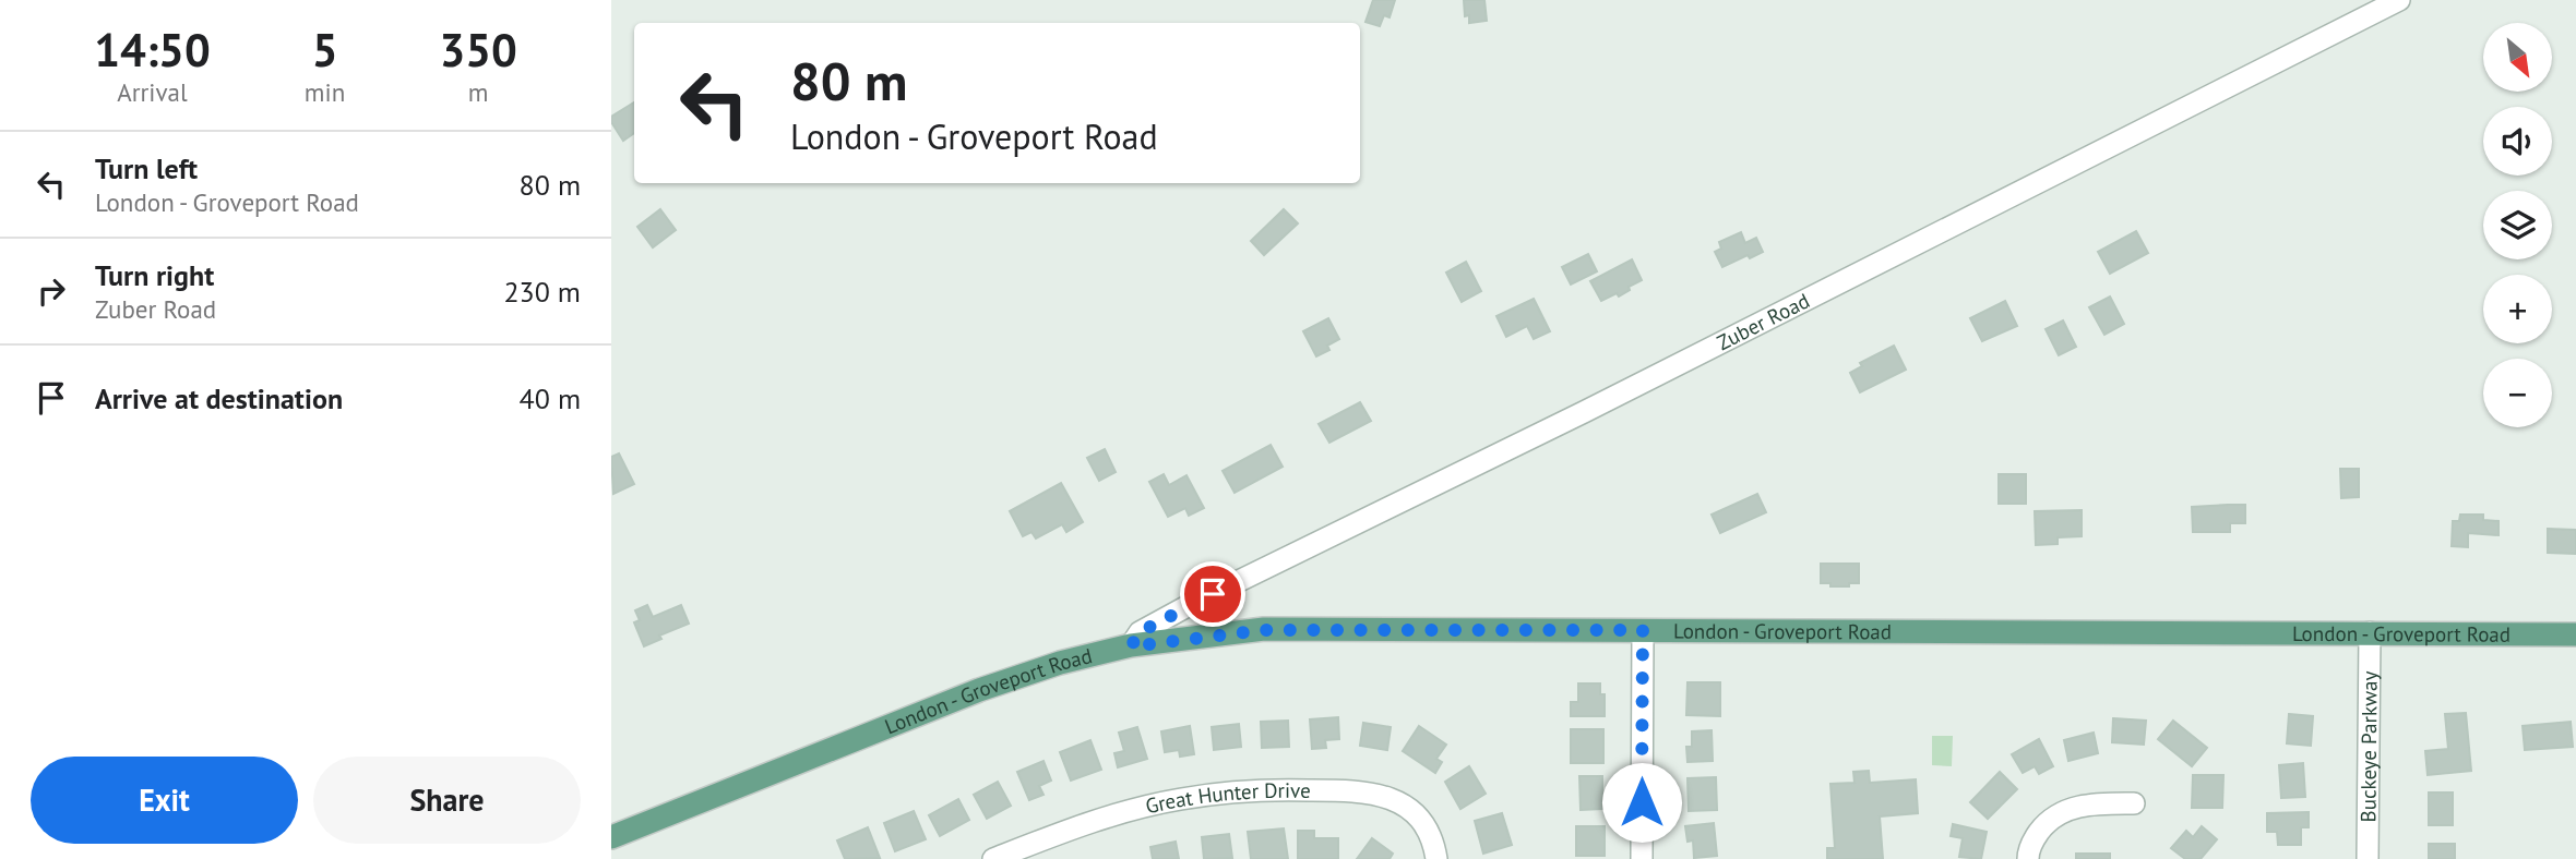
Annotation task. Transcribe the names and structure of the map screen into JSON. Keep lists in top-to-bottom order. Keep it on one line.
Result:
{"streets":{"main road":["London - Groveport Road"],"street":["Zuber Road","Buckeye Parkway","Great Hunter Drive"]},"crossings":[["Zuber Road","London - Groveport Road"],["London - Groveport Road","Buckeye Parkway"]],"north":"bottom right","page":{"eta":["14:50","Arrival","5","min","350","m"],"map_buttons":["+","−"],"turn":["80 m","London - Groveport Road"],"list":[{"name":"Turn left","note":"London - Groveport Road","value":"80 m"},{"name":"Turn right","note":"Zuber Road","value":"230 m"},{"name":"Arrive at destination","value":"40 m"}],"buttons":["Exit","Share"]}}
